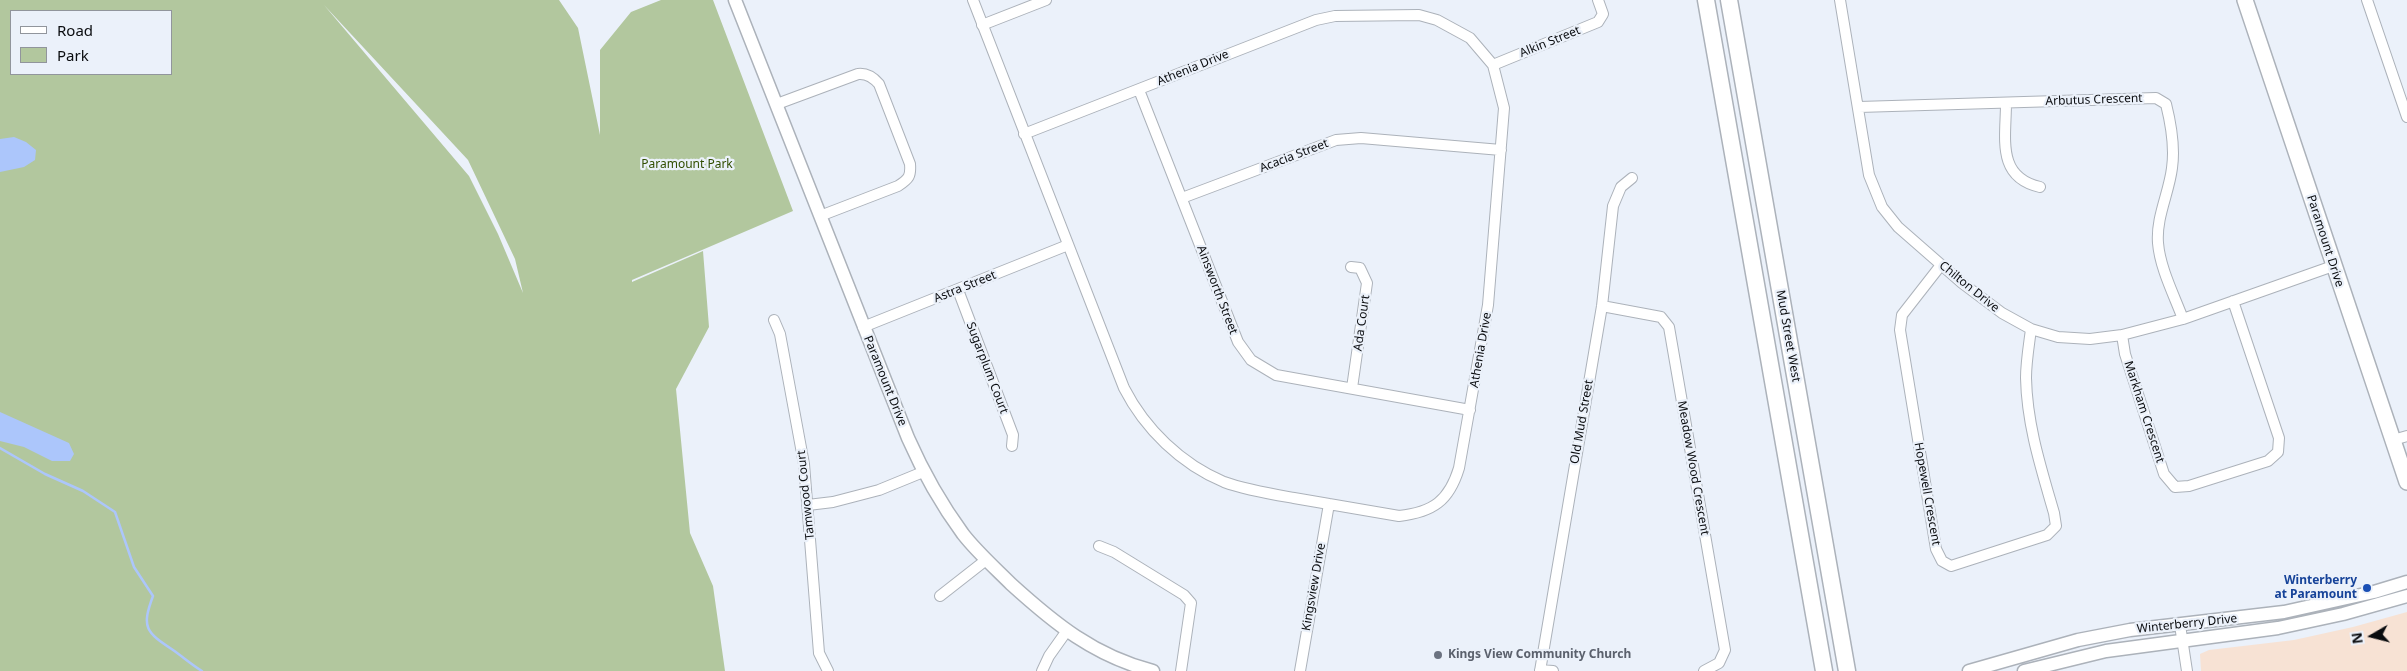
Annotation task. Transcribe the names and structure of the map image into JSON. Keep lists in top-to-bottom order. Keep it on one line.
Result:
{"streets":{"main road":["Paramount Drive","Mud Street West"],"street":["Alkin Street","Athenia Drive","Arbutus Crescent","Acacia Street","Astra Street","Chilton Drive","Ainsworth Street","Ada Court","Sugarplum Court","Markham Crescent","Old Mud Street","Meadow Wood Crescent","Hopewell Crescent","Tamwood Court","Kingsview Drive","Winterberry Drive"]},"crossings":[["Alkin Street","Athenia Drive"],["Athenia Drive","Acacia Street"],["Athenia Drive","Astra Street"],["Athenia Drive","Ainsworth Street"],["Athenia Drive","Kingsview Drive"],["Arbutus Crescent","Chilton Drive"],["Acacia Street","Ainsworth Street"],["Paramount Drive","Astra Street"],["Paramount Drive","Chilton Drive"],["Astra Street","Sugarplum Court"],["Chilton Drive","Markham Crescent"],["Chilton Drive","Hopewell Crescent"],["Ainsworth Street","Ada Court"],["Old Mud Street","Meadow Wood Crescent"]],"parks":["Paramount Park"],"places":["Winterberry at Paramount","Kings View Community Church"],"legend":["Road","Park"],"north":"left"}
